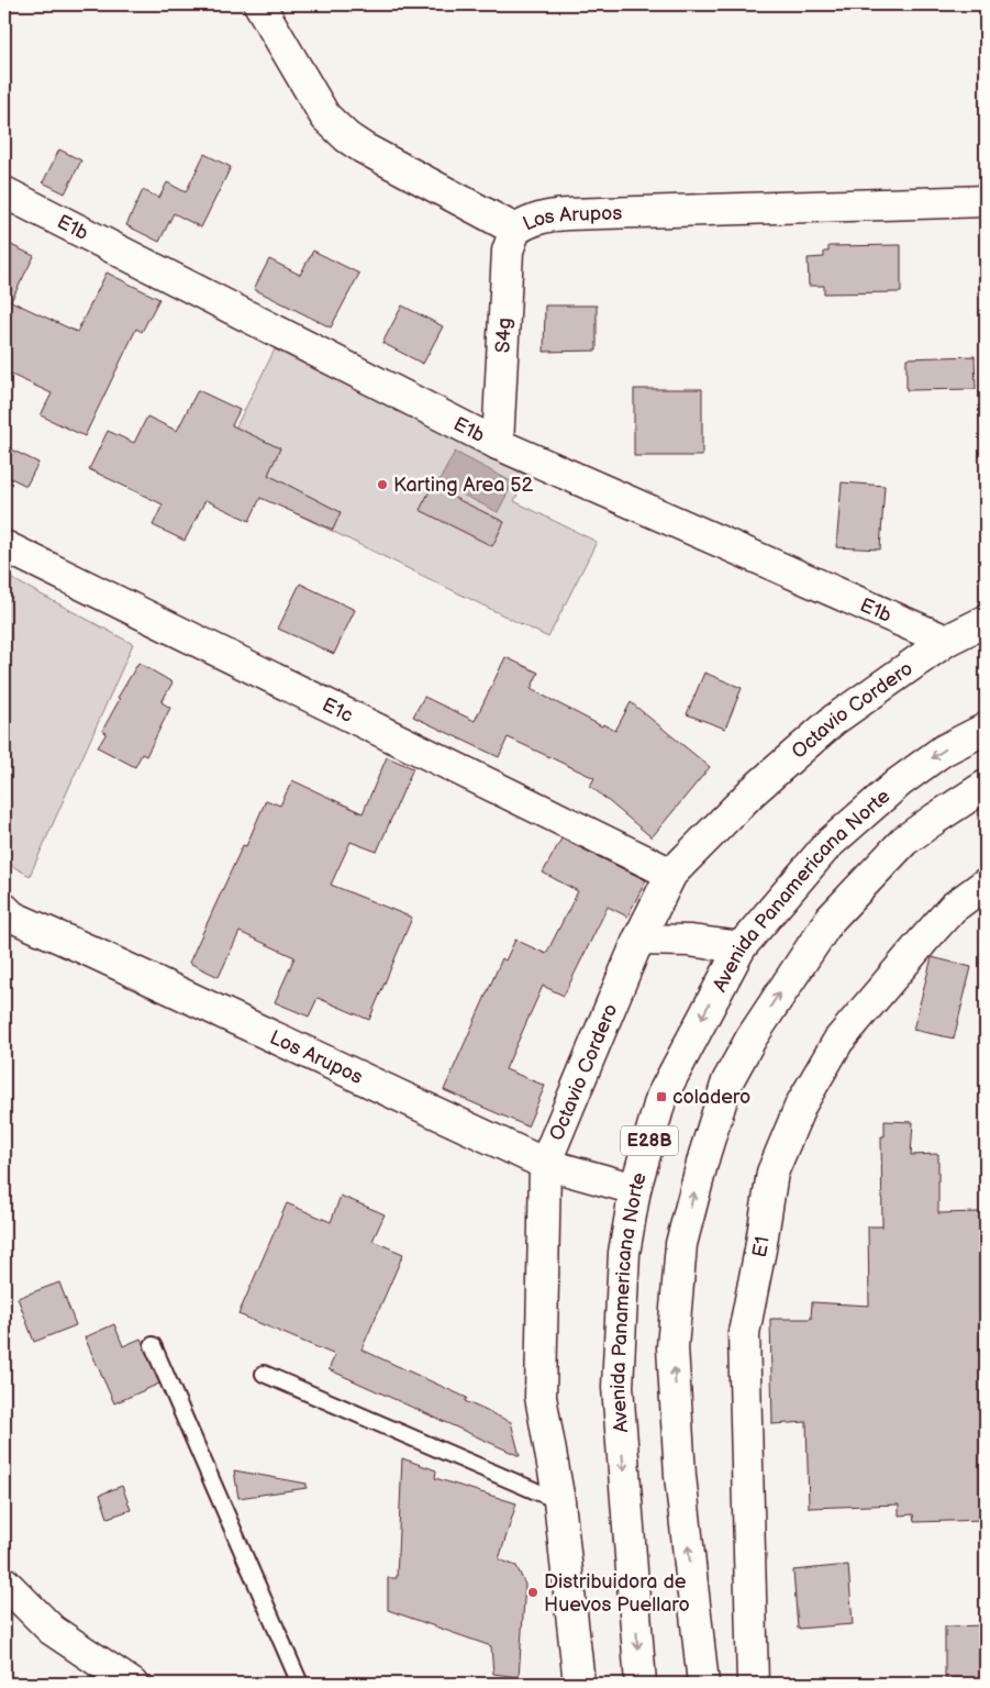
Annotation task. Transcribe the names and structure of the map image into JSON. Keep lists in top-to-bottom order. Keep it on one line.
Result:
{"streets":{"main road":["Los Arupos","E1b","S4g","E1c","Octavio Cordero","Avenida Panamericana Norte","E28B","E1"]},"crossings":[["Los Arupos","S4g"],["Los Arupos","Octavio Cordero"],["Los Arupos","Avenida Panamericana Norte"],["E1b","S4g"],["E1b","Octavio Cordero"],["E1c","Octavio Cordero"]],"places":{"other":["Karting Area 52","Distribuidora de Huevos Puellaro"],"transit":["coladero"]}}
